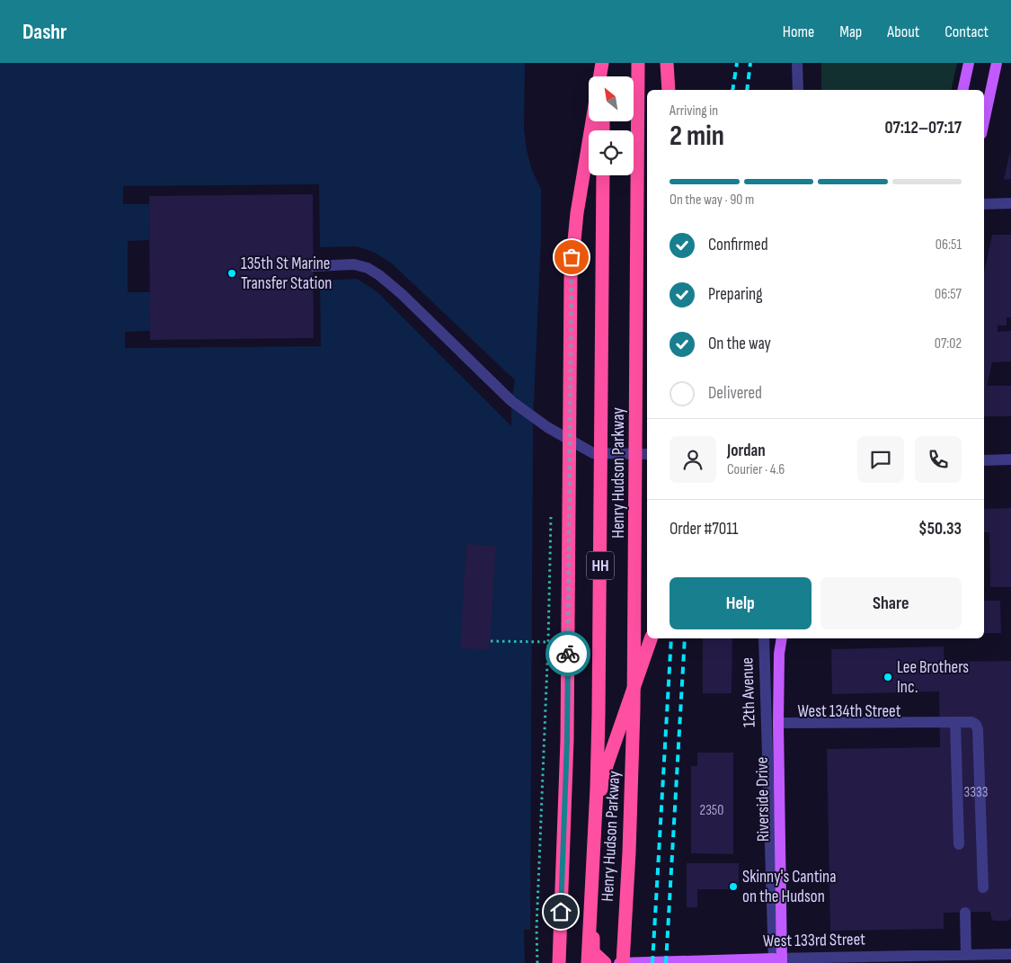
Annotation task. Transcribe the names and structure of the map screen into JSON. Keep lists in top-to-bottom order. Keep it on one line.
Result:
{"streets":{"highway":["Henry Hudson Parkway","HH"],"main road":["Riverside Drive","West 133rd Street"],"street":["12th Avenue","West 134th Street"]},"crossings":[["12th Avenue","West 134th Street"],["12th Avenue","Riverside Drive"],["12th Avenue","West 133rd Street"],["Riverside Drive","West 133rd Street"]],"places":["135th St Marine Transfer Station","Lee Brothers Inc.","Skinny's Cantina on the Hudson"],"house_numbers":["3333","2350"],"north":"top left","page":{"header":"Dashr","nav":["Home","Map","About","Contact"],"heading":["2 min","Arriving in","07:12–07:17"],"panel":["Jordan","Courier · 4.6","Order #7011","$50.33"],"bar":"On the way · 90 m","list":[["Confirmed","06:51"],["Preparing","06:57"],["On the way","07:02"],"Delivered"],"buttons":["Help","Share"]}}
